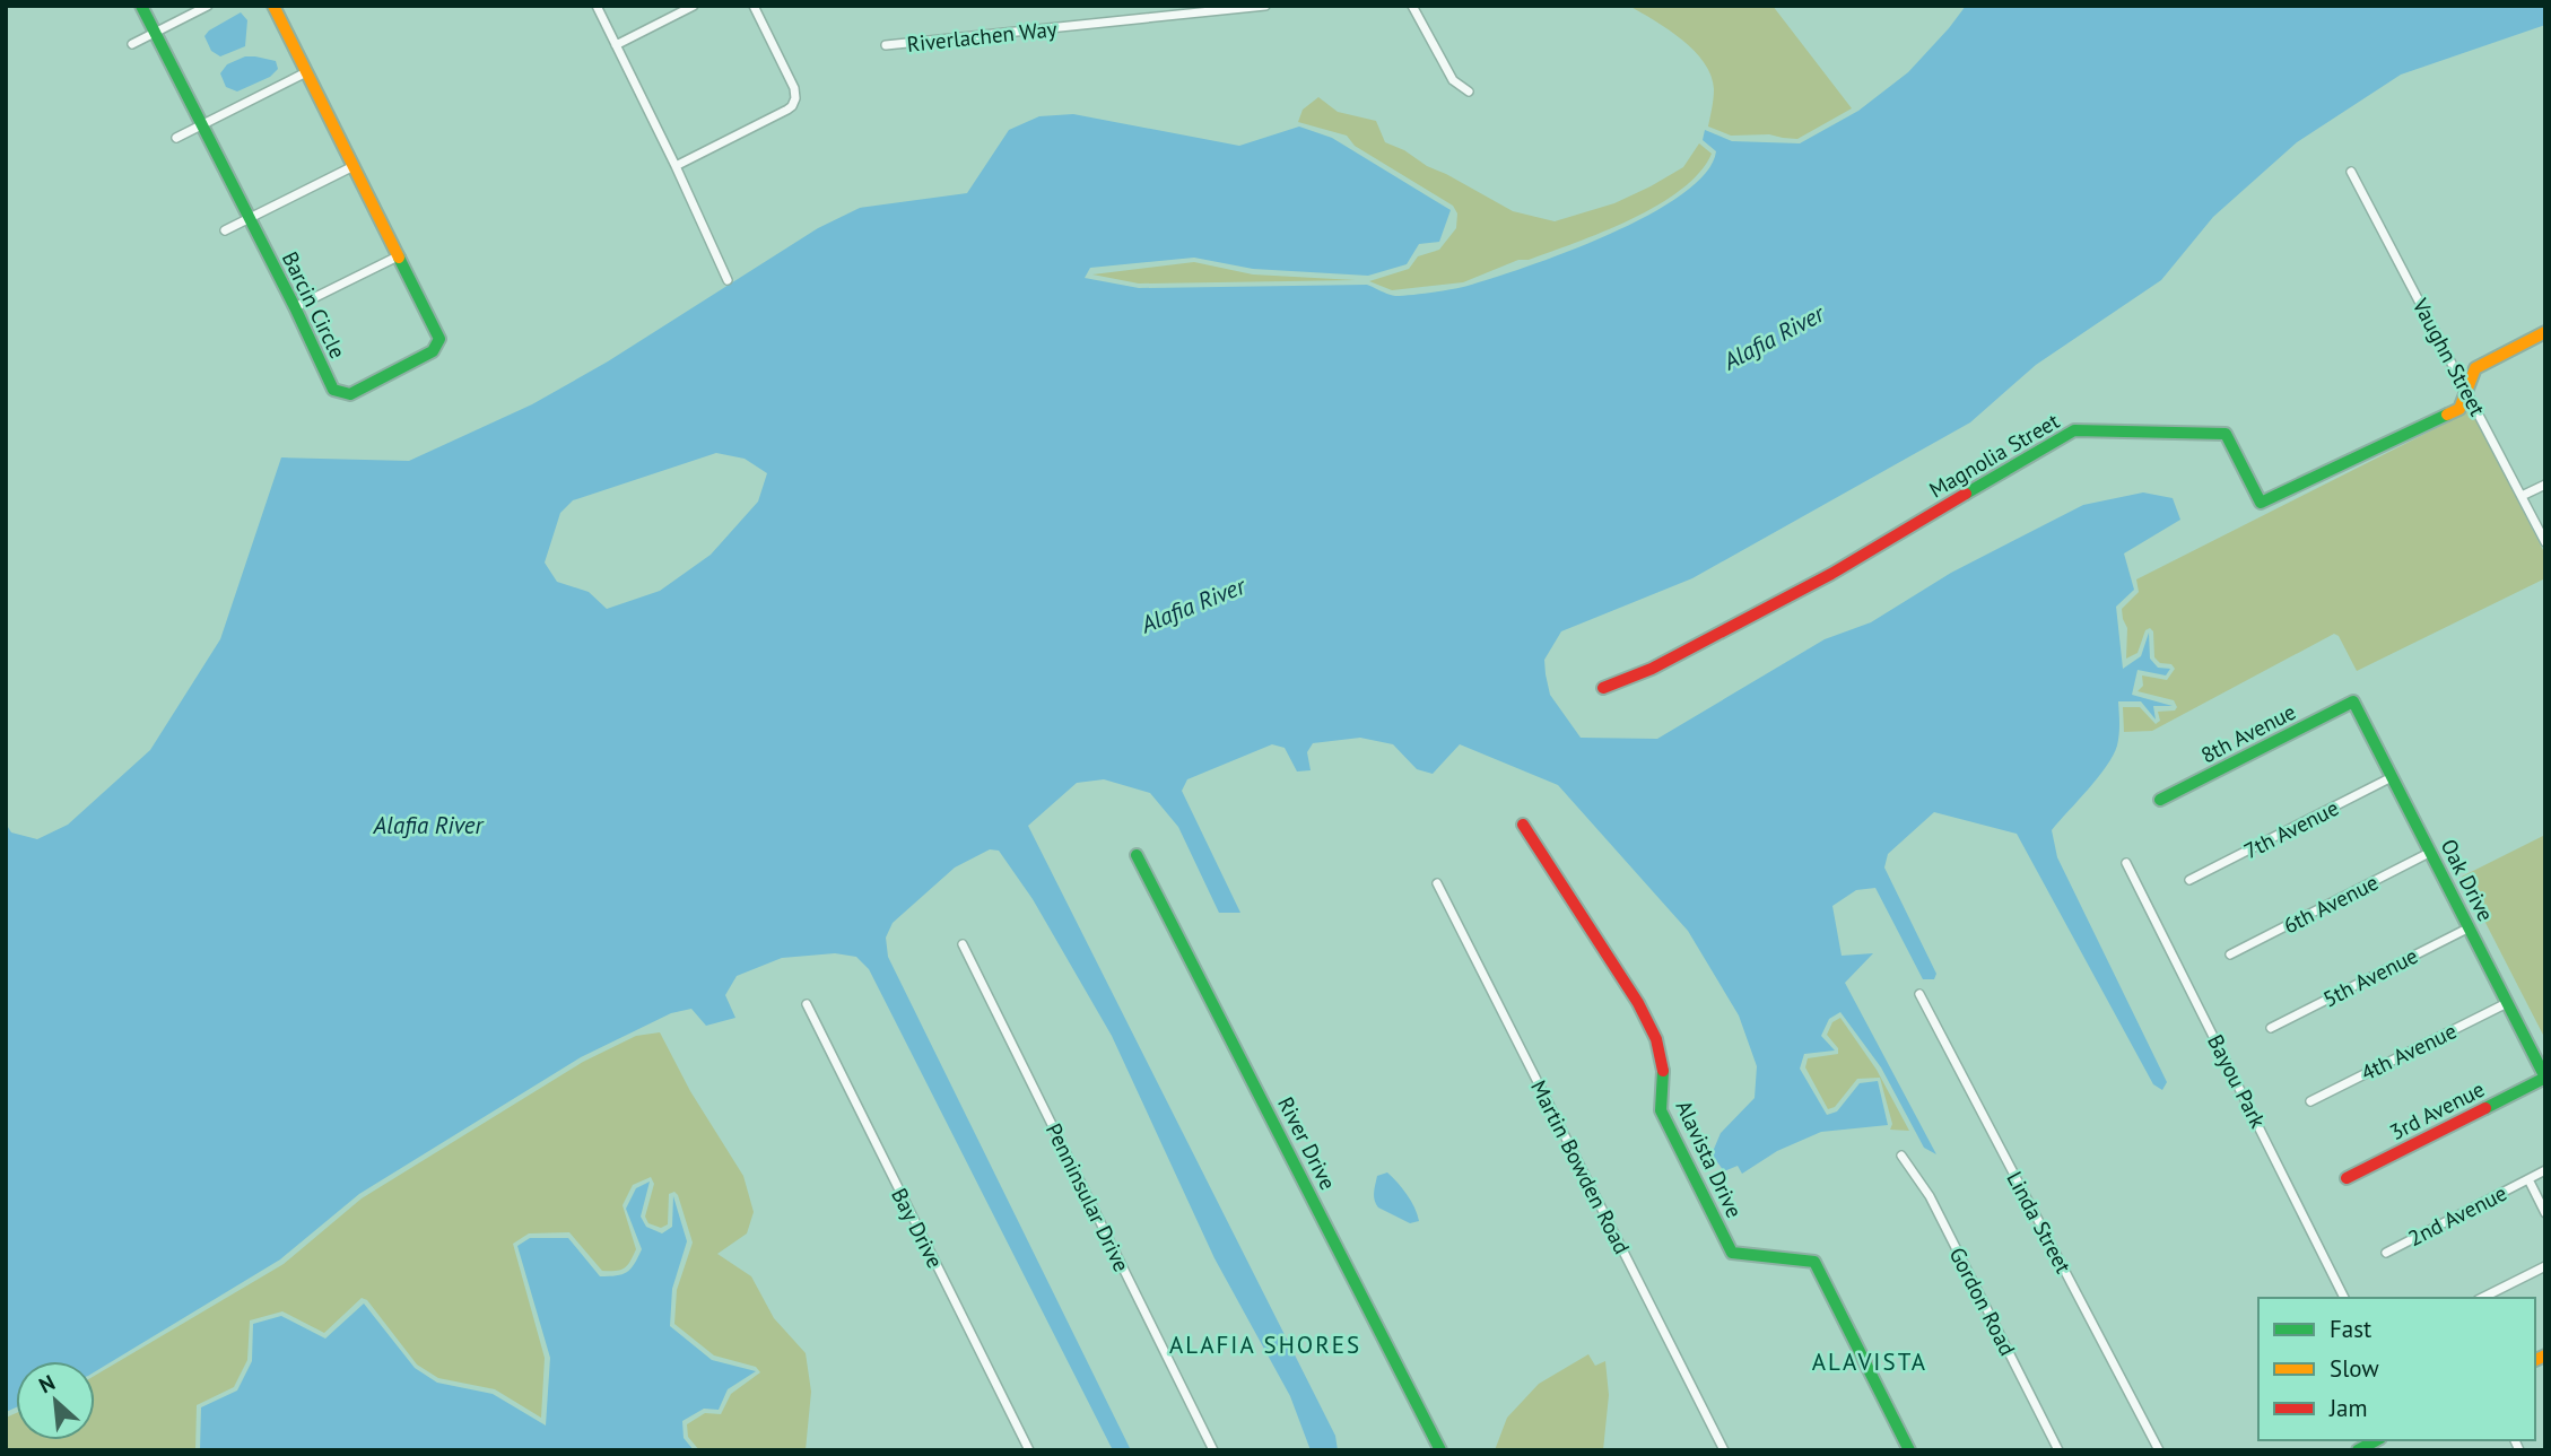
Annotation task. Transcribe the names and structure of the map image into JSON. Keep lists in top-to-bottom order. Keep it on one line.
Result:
{"streets":{"street":["Riverlachen Way","Barcin Circle","Vaughn Street","Magnolia Street","8th Avenue","7th Avenue","Oak Drive","6th Avenue","5th Avenue","4th Avenue","Bayou Park","3rd Avenue","River Drive","Alavista Drive","Martin Bowden Road","Penninsular Drive","2nd Avenue","Linda Street","Bay Drive","Gordon Road"]},"crossings":[["Vaughn Street","Magnolia Street"],["8th Avenue","Oak Drive"],["7th Avenue","Oak Drive"],["Oak Drive","6th Avenue"],["Oak Drive","5th Avenue"],["Oak Drive","4th Avenue"],["Oak Drive","3rd Avenue"]],"districts":["ALAFIA SHORES","ALAVISTA"],"water":["Alafia River"],"legend":["Fast","Slow","Jam"],"north":"top left"}
